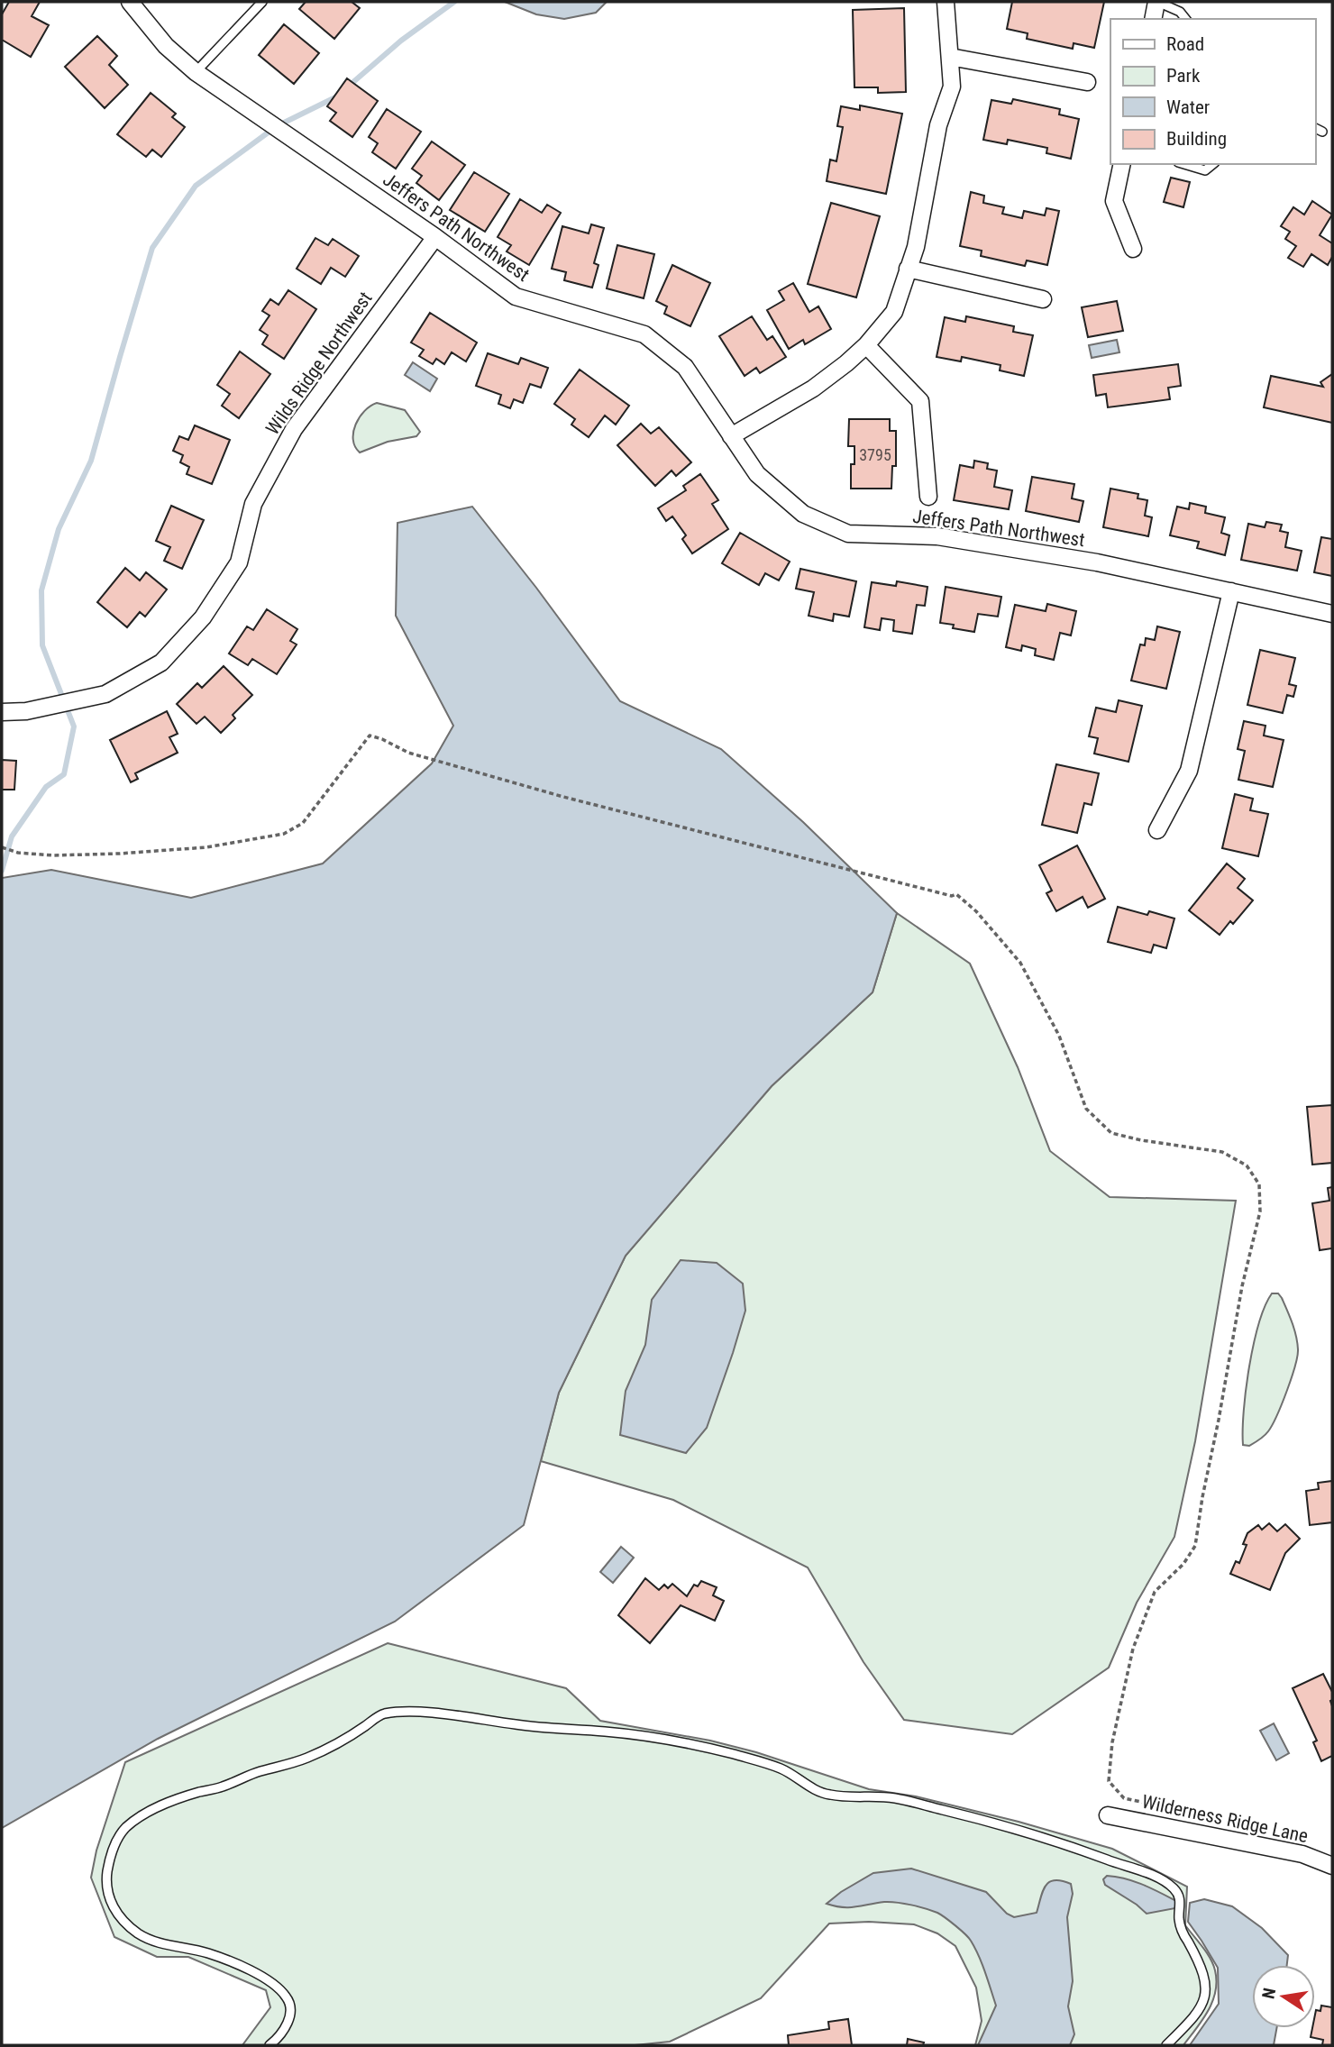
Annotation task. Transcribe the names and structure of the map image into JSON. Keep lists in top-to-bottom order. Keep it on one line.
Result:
{"streets":{"street":["Jeffers Path Northwest","Wilds Ridge Northwest","Wilderness Ridge Lane"]},"crossings":[["Jeffers Path Northwest","Wilds Ridge Northwest"]],"house_numbers":["3795"],"legend":["Road","Park","Water","Building"],"north":"left"}
